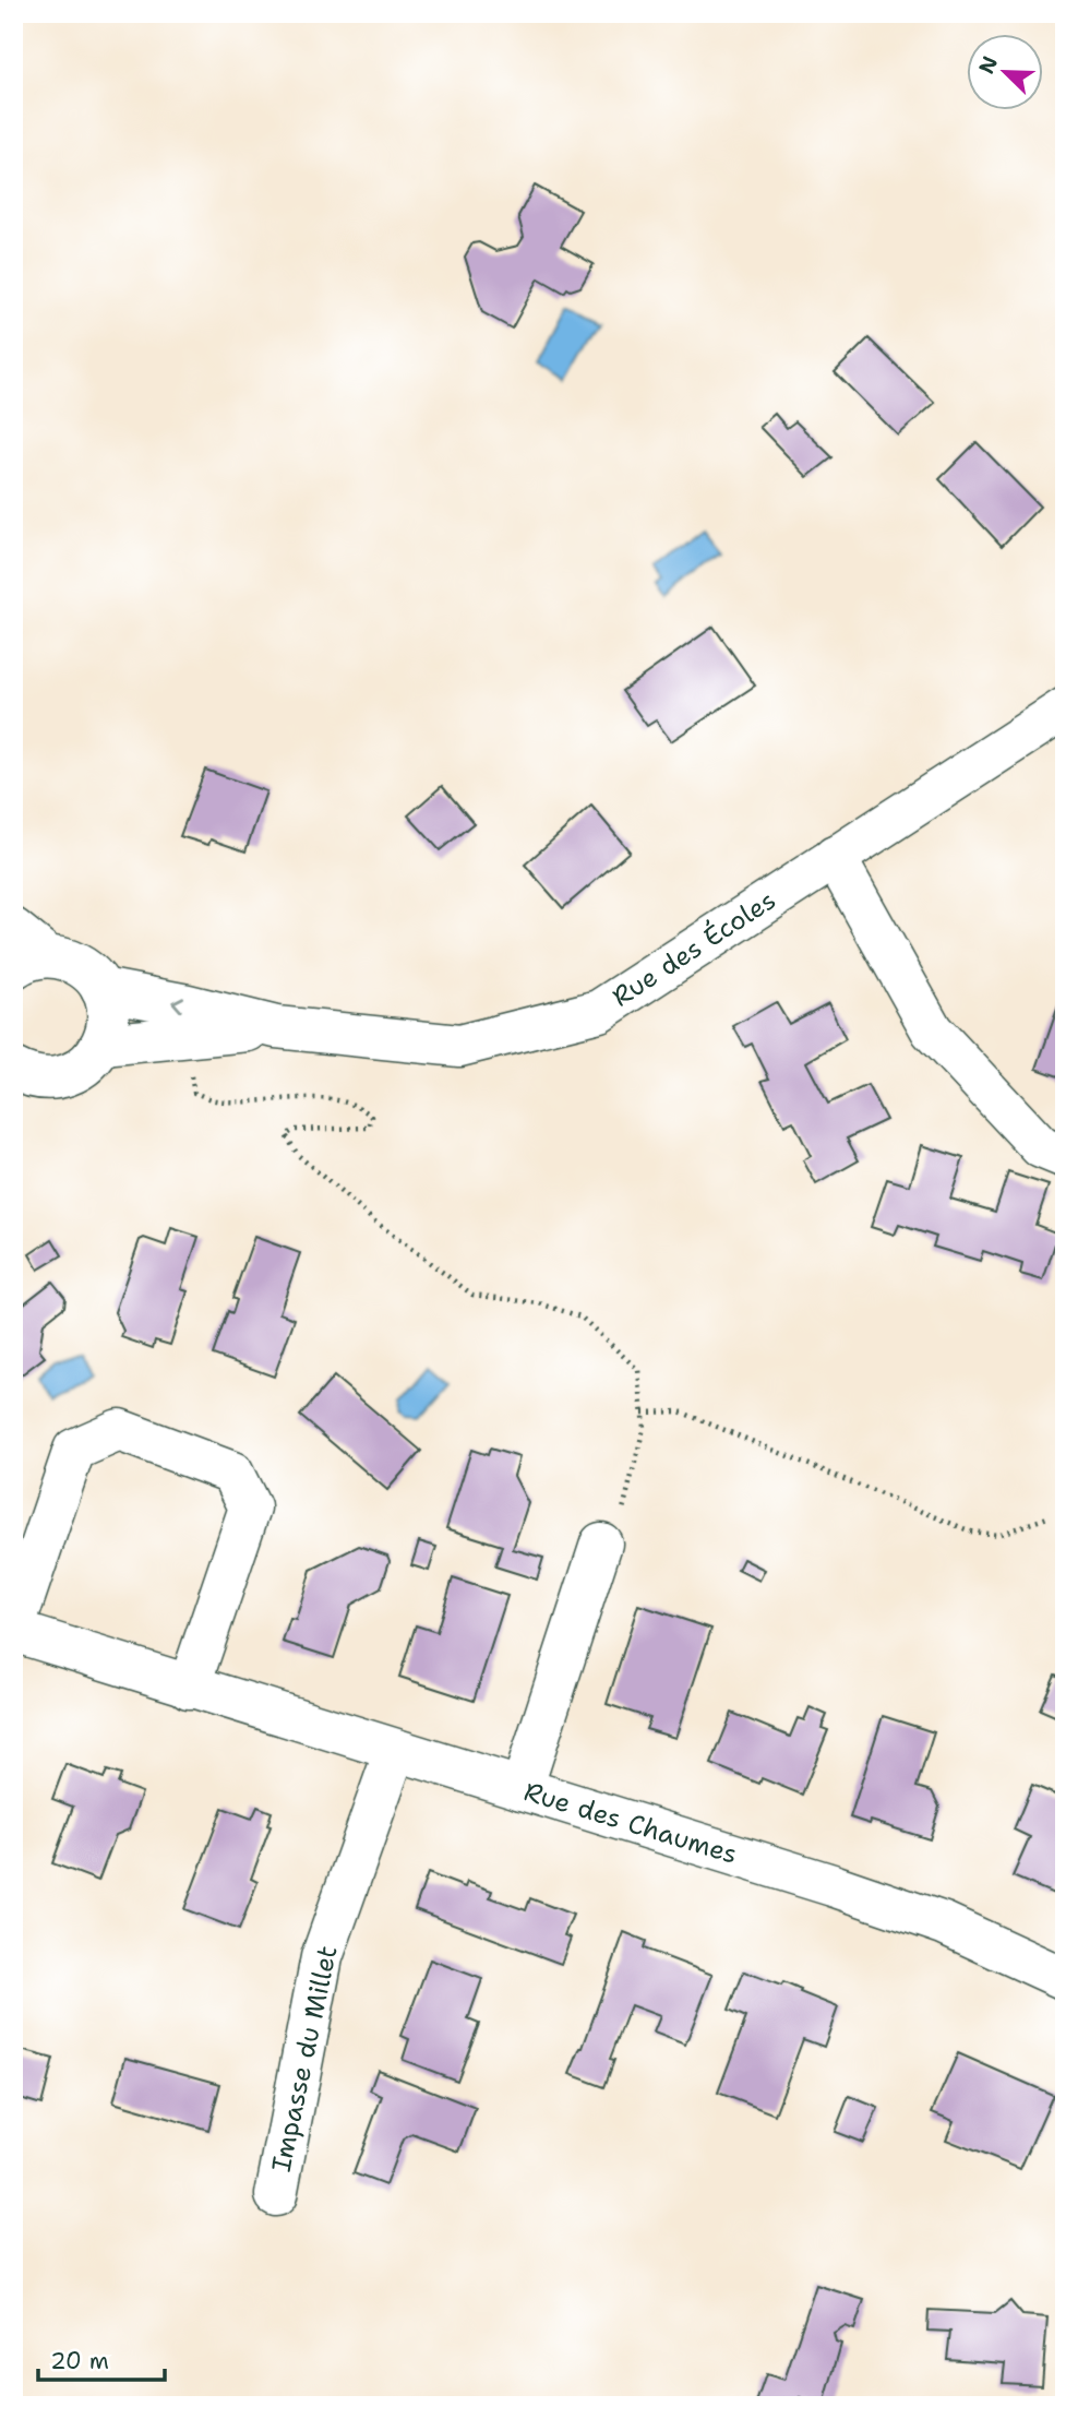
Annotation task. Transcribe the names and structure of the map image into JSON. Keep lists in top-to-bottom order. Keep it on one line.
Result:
{"streets":{"street":["Rue des Écoles","Rue des Chaumes","Impasse du Millet"]},"crossings":[["Rue des Chaumes","Impasse du Millet"]],"scale_bar":"20 m","north":"top left"}
